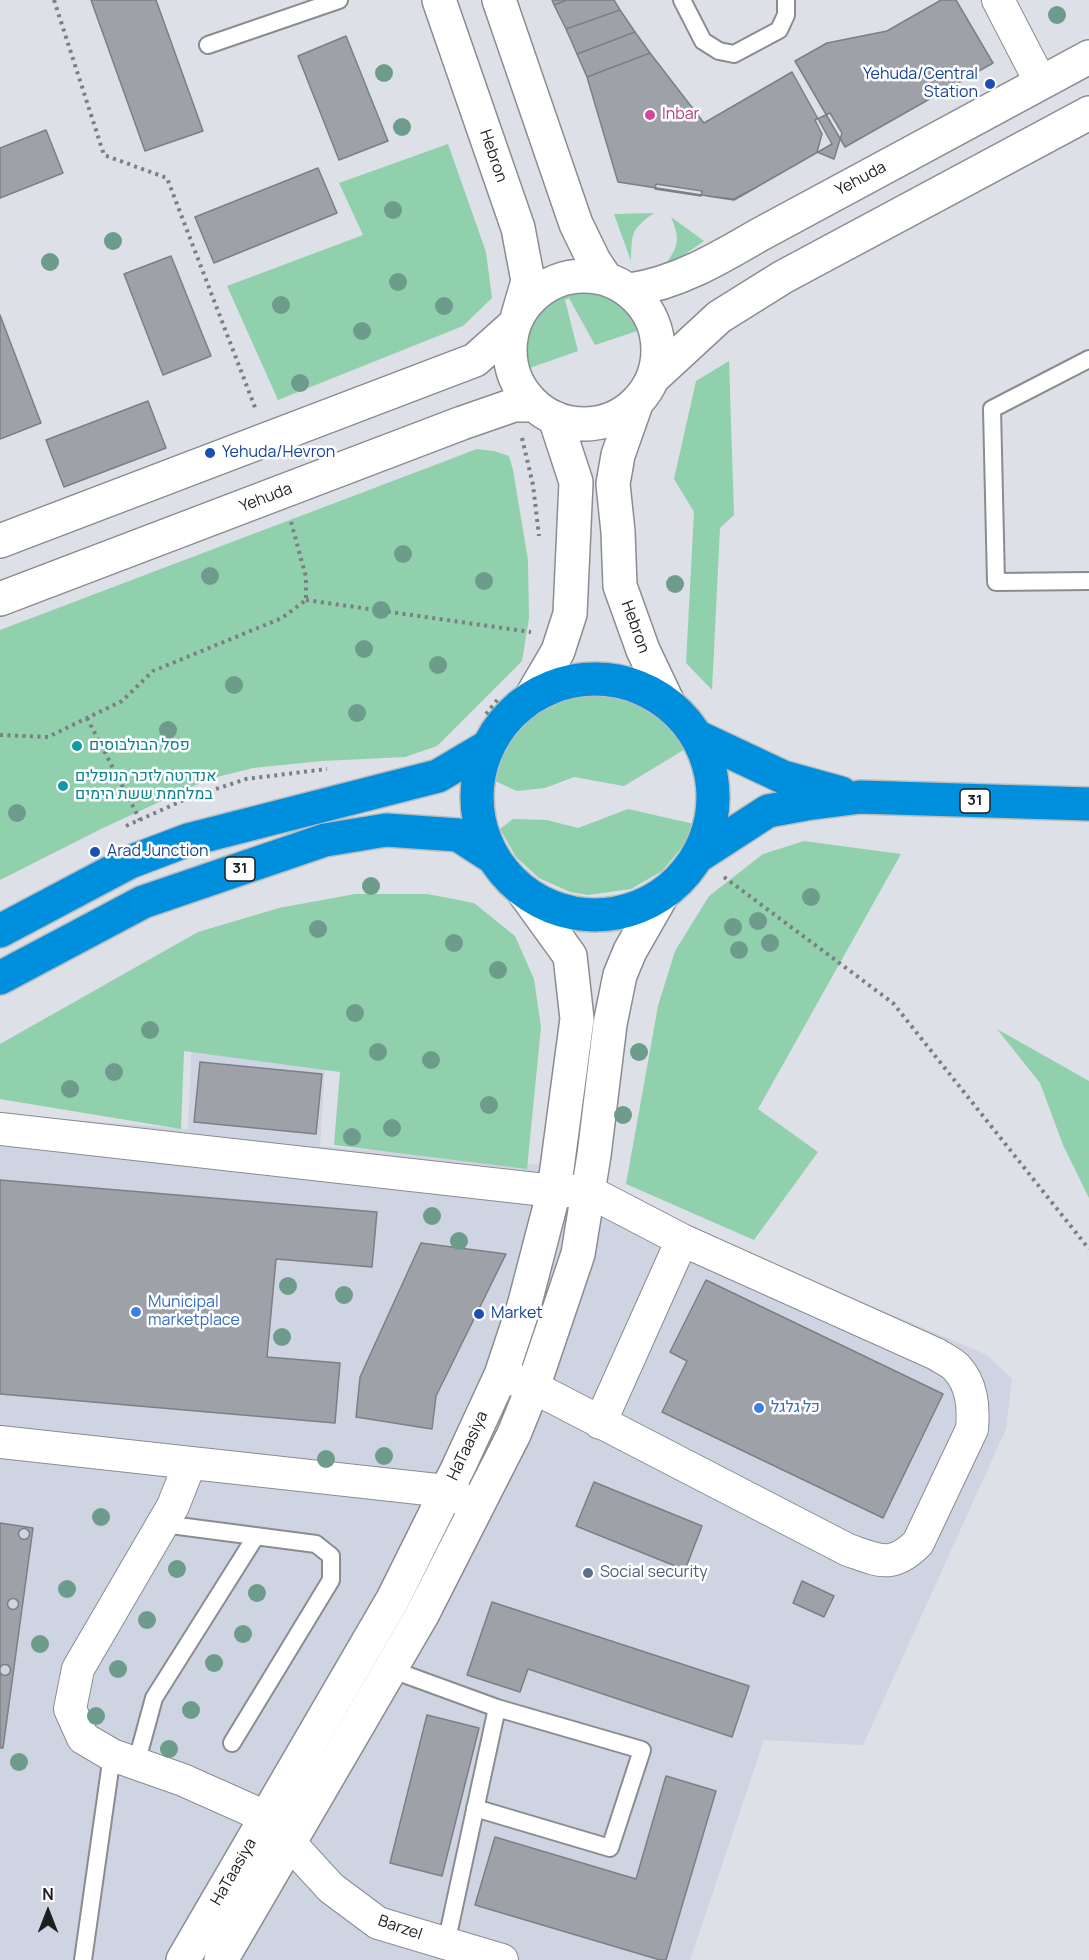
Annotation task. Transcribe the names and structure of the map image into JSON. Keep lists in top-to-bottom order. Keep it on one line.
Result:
{"streets":{"highway":["31"],"street":["Hebron","Yehuda","HaTaasiya","Barzel"]},"crossings":[["Hebron","Yehuda"],["Hebron","31"],["31","HaTaasiya"],["HaTaasiya","Barzel"]],"places":["Yehuda/Central Station","Inbar","Yehuda/Hevron","פסל הבולבוסים","אנדרטה לזכר הנופלים במלחמת ששת הימים","Arad Junction","Municipal marketplace","Market","כל גלגל","Social security"],"north":"top"}
